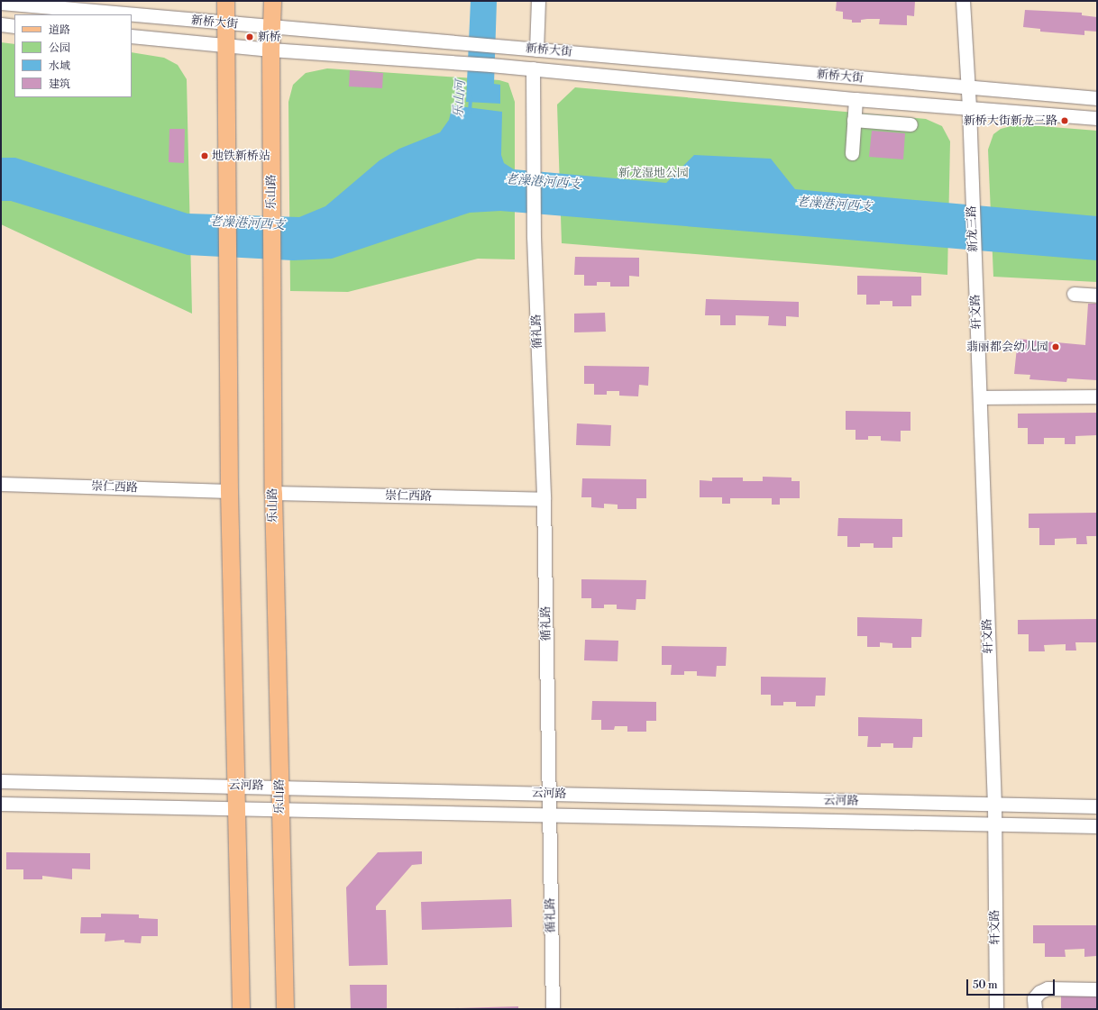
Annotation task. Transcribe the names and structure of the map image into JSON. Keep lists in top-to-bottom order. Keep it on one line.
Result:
{"streets":{"main road":["乐山路"],"street":["新桥大街","新龙三路","轩文路","循礼路","崇仁西路","云河路"]},"crossings":[["新桥大街","乐山路"],["新桥大街","新龙三路"],["新桥大街","循礼路"],["乐山路","崇仁西路"],["乐山路","云河路"],["新龙三路","轩文路"],["轩文路","云河路"],["循礼路","崇仁西路"],["循礼路","云河路"]],"water":["乐山河","老澡港河西支"],"parks":["新龙湿地公园"],"places":["新桥","新桥大街新龙三路","地铁新桥站","翡丽都会幼儿园"],"legend":["道路","公园","水域","建筑"],"scale_bar":"50 m"}
